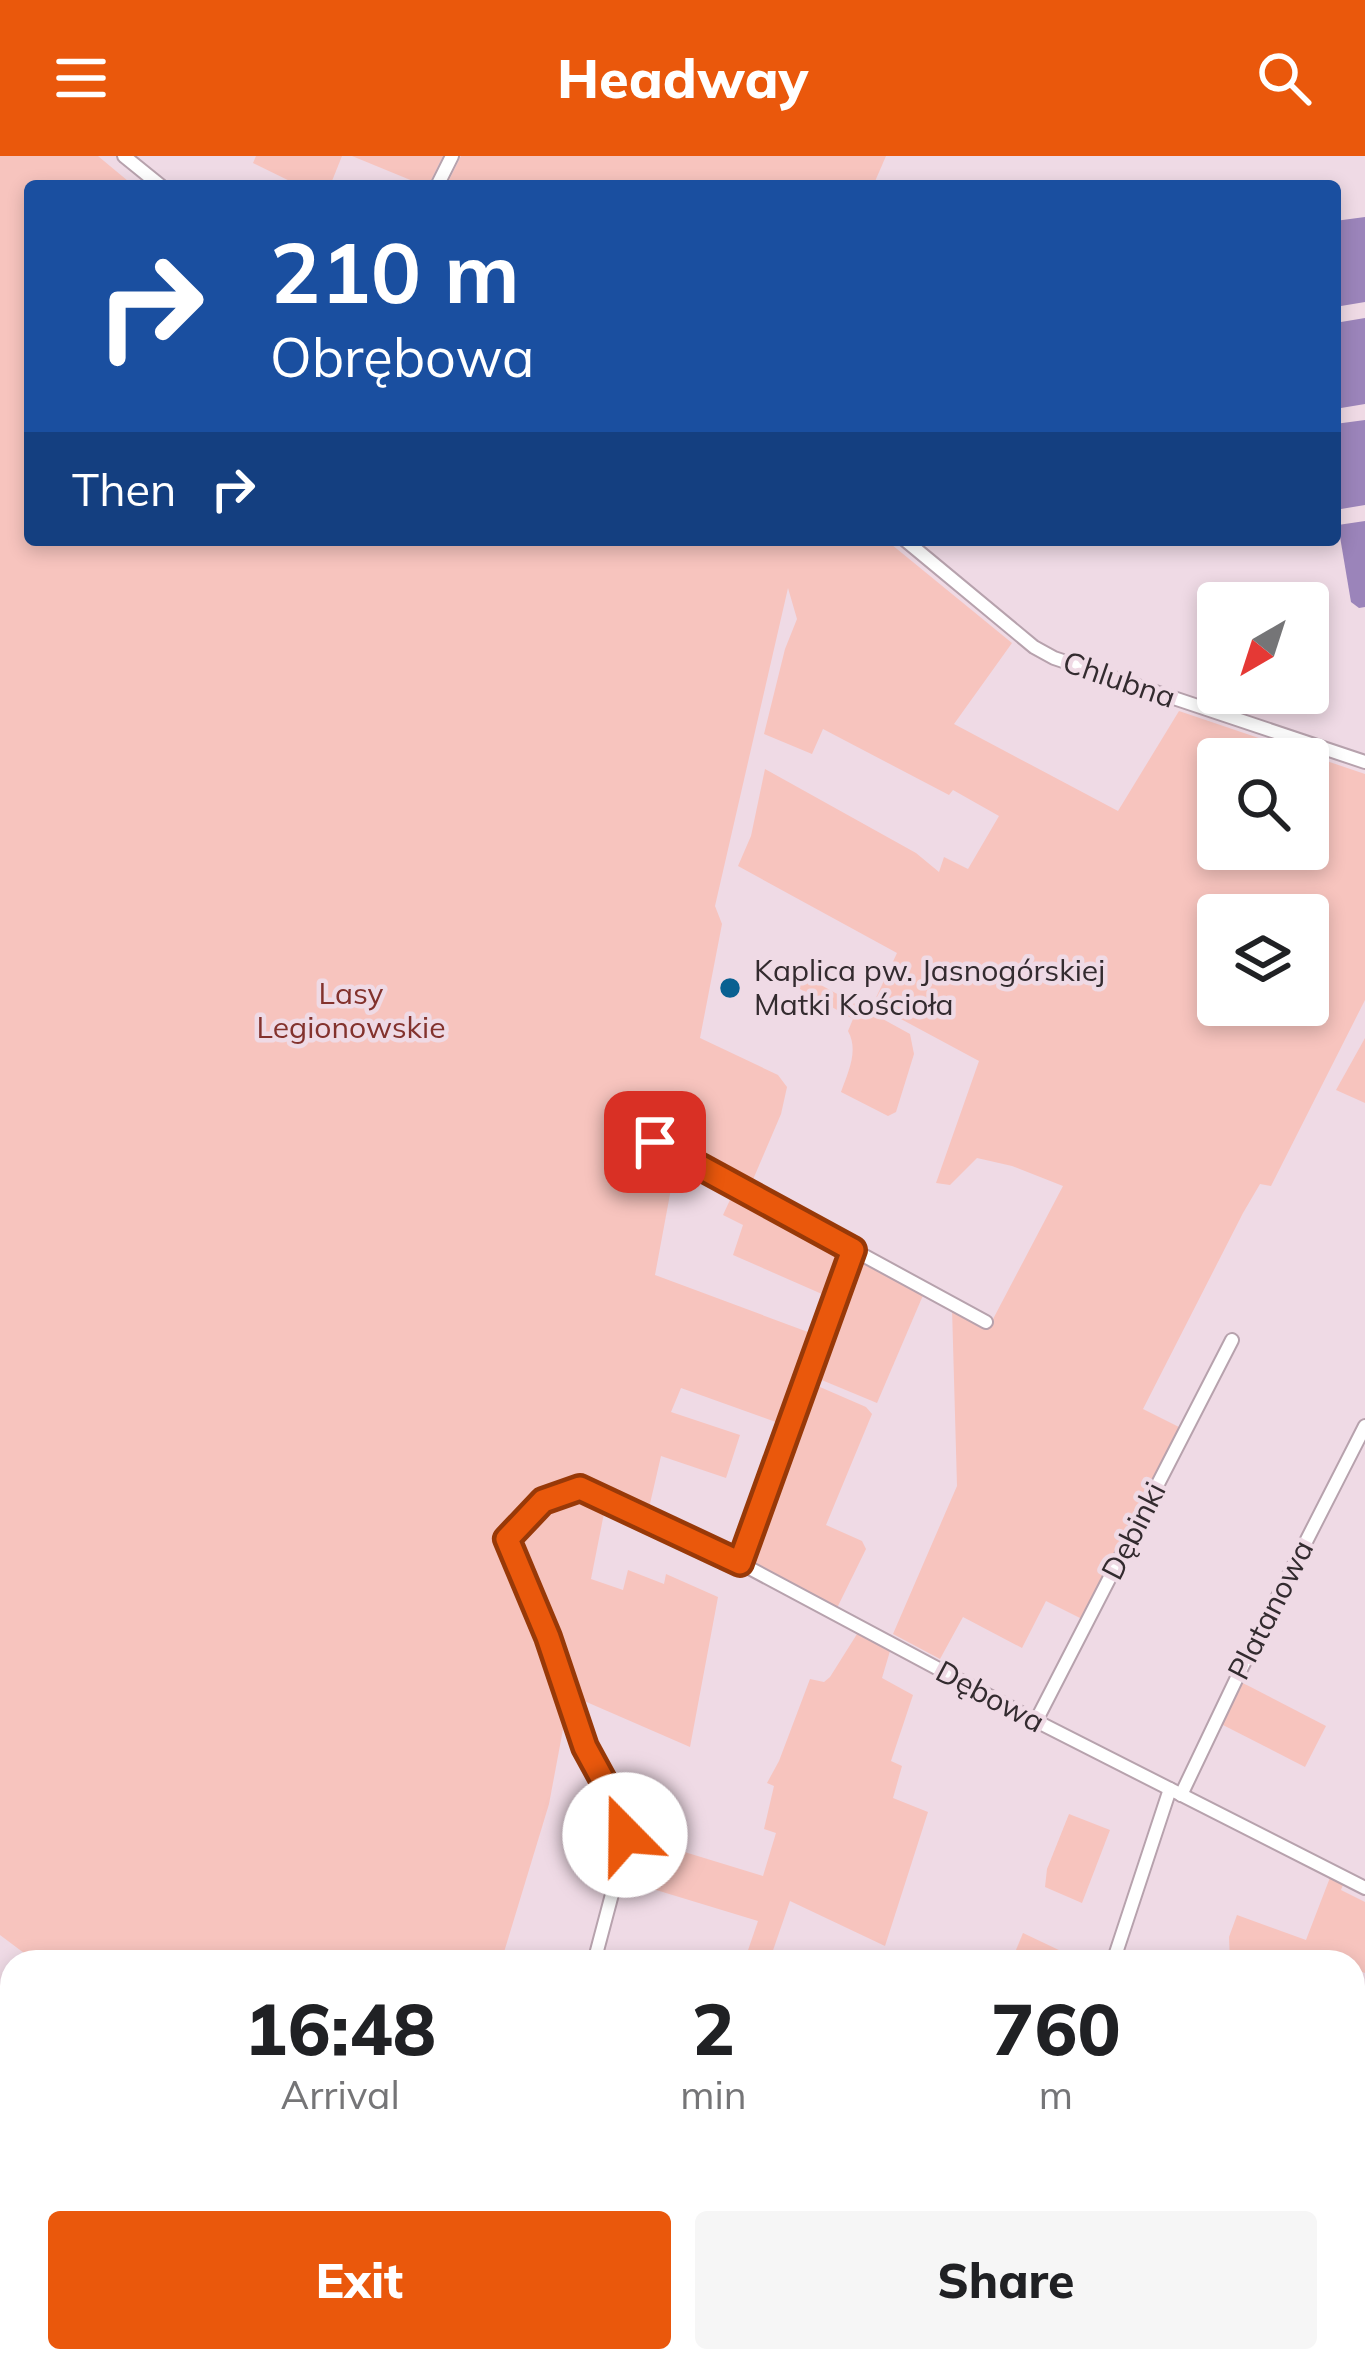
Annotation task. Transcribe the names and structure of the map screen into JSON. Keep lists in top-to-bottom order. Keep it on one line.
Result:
{"streets":{"street":["Chlubna","Dębinki","Platanowa","Dębowa"]},"crossings":[["Dębinki","Dębowa"],["Platanowa","Dębowa"]],"parks":["Lasy Legionowskie"],"places":["Kaplica pw. Jasnogórskiej Matki Kościoła"],"north":"bottom left","page":{"header":"Headway","turn":["210 m","Obrębowa"],"then":"Then","eta":["16:48","Arrival","2","min","760","m"],"buttons":["Exit","Share"]}}
